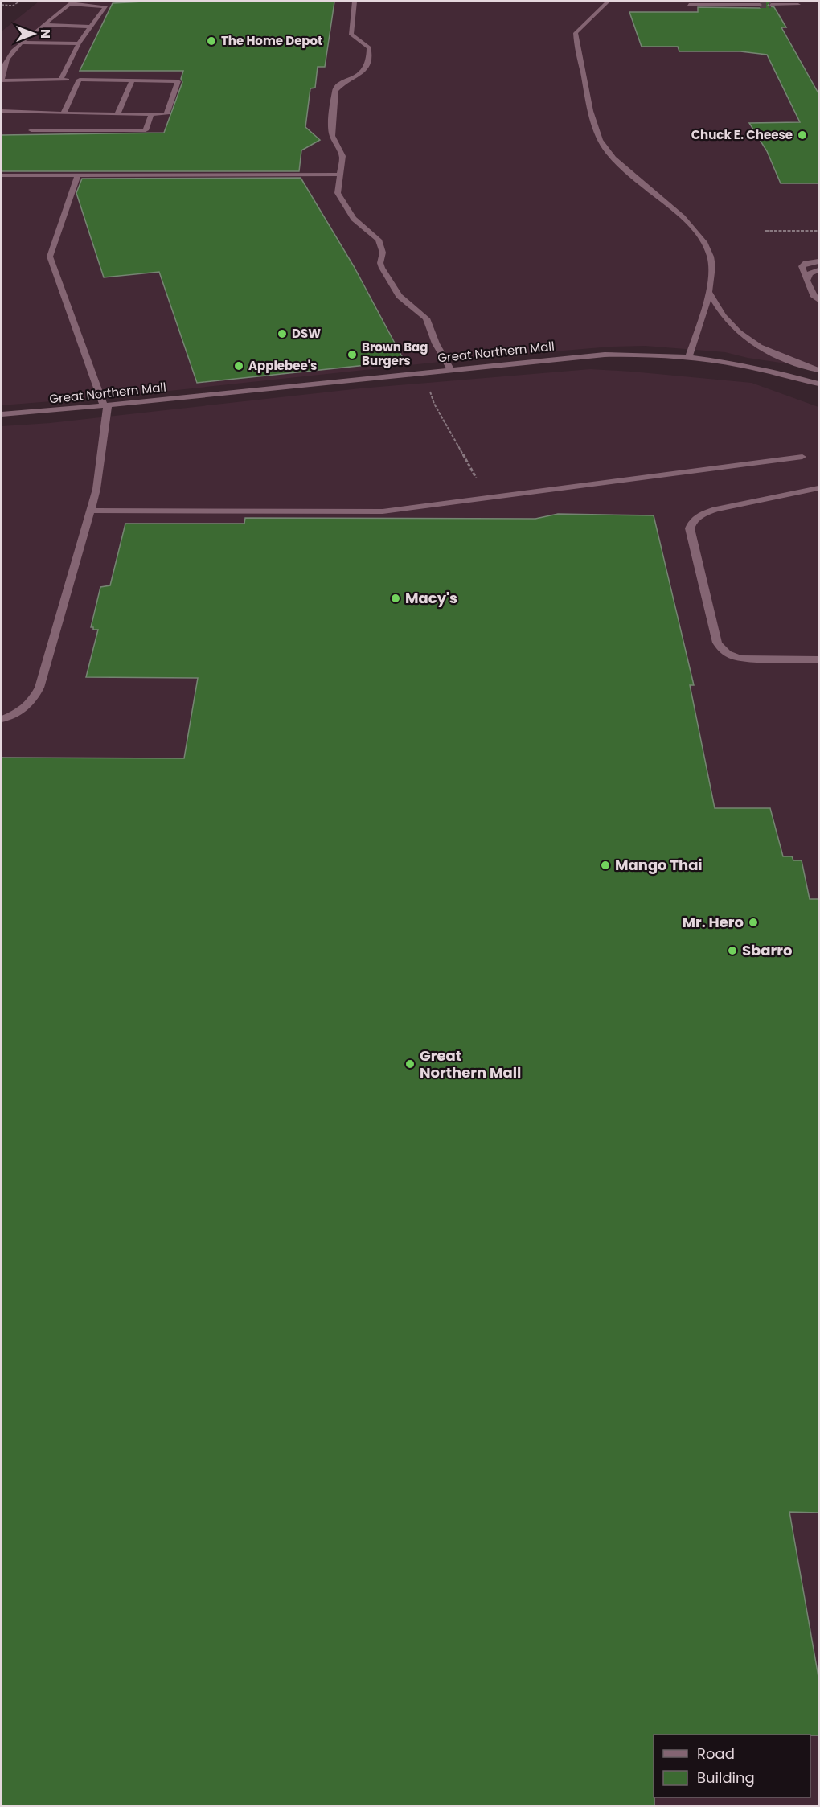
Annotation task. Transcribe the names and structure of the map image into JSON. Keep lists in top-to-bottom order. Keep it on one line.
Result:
{"streets":{"street":["Great Northern Mall"]},"places":["The Home Depot","Chuck E. Cheese","DSW","Brown Bag Burgers","Applebee's","Macy's","Mango Thai","Mr. Hero","Sbarro","Great Northern Mall"],"legend":["Road","Building"],"north":"right"}
